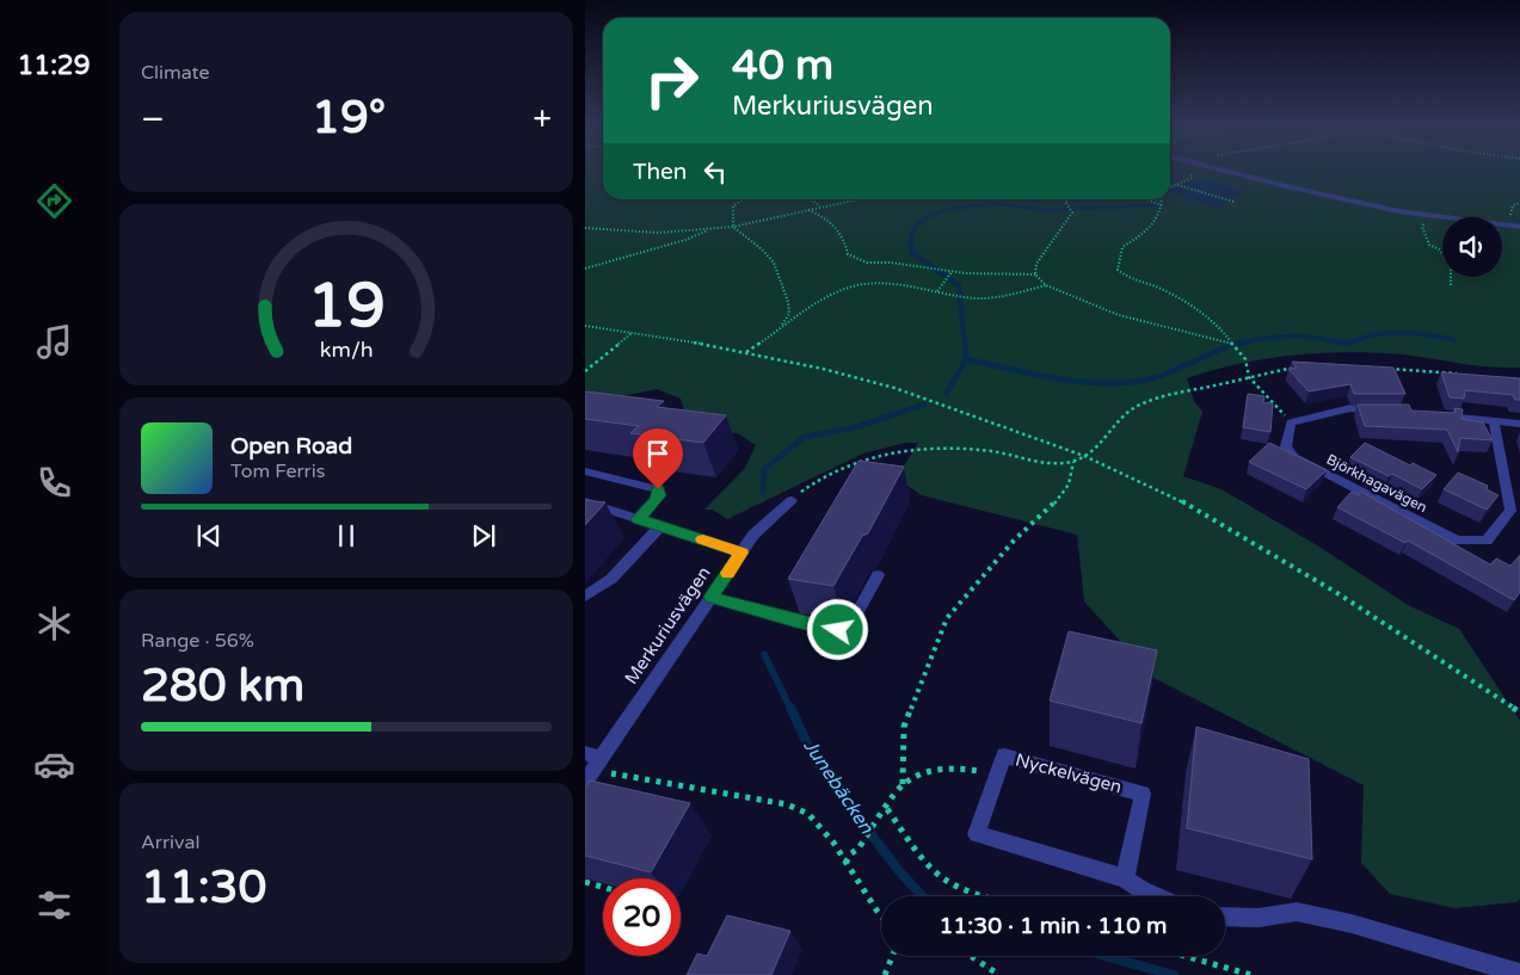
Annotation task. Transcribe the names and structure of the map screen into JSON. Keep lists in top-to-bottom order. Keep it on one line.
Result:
{"streets":{"street":["Björkhagavägen","Merkuriusvägen","Nyckelvägen"]},"water":["Junebäcken"],"page":{"tabs":"11:29","tile":["Climate",["Range · 56%","280 km"],["Arrival","11:30"]],"turn":["40 m","Merkuriusvägen"],"heat":["−","19°","+"],"then":"Then","song":["Open Road","Tom Ferris"],"limit":"20","trip":"11:30 · 1 min · 110 m","gauge":["19","km/h"]}}
